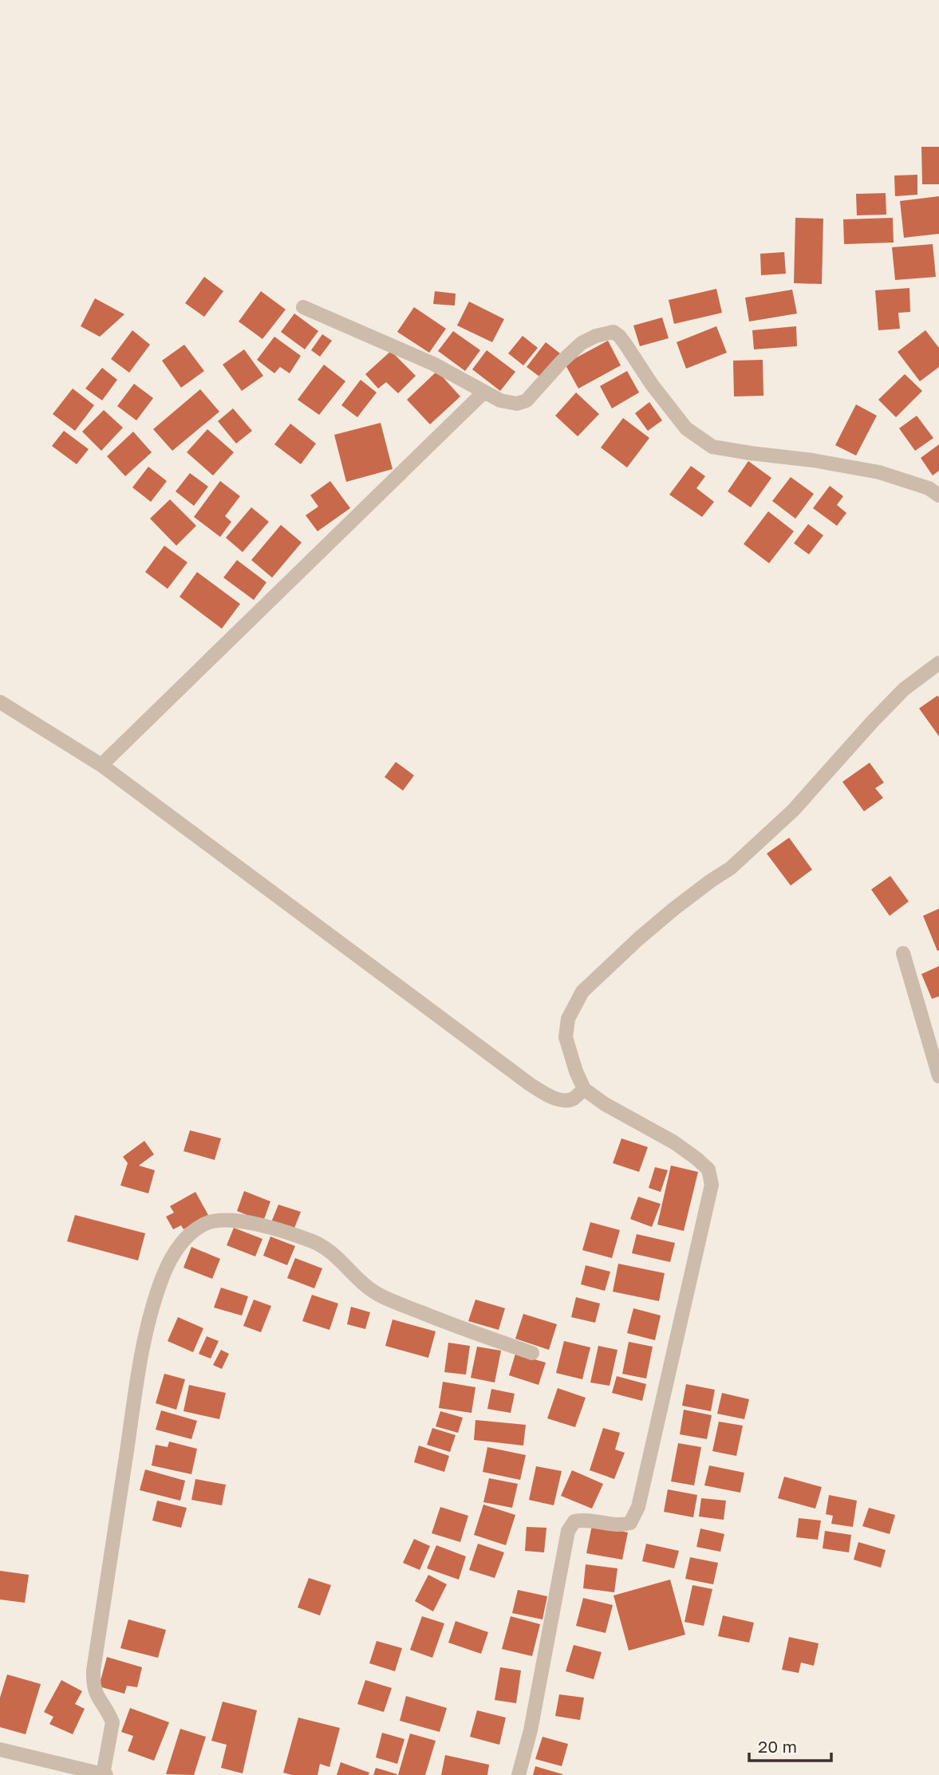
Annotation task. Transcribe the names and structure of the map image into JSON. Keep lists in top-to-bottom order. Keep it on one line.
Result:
{"scale_bar":"20 m"}
